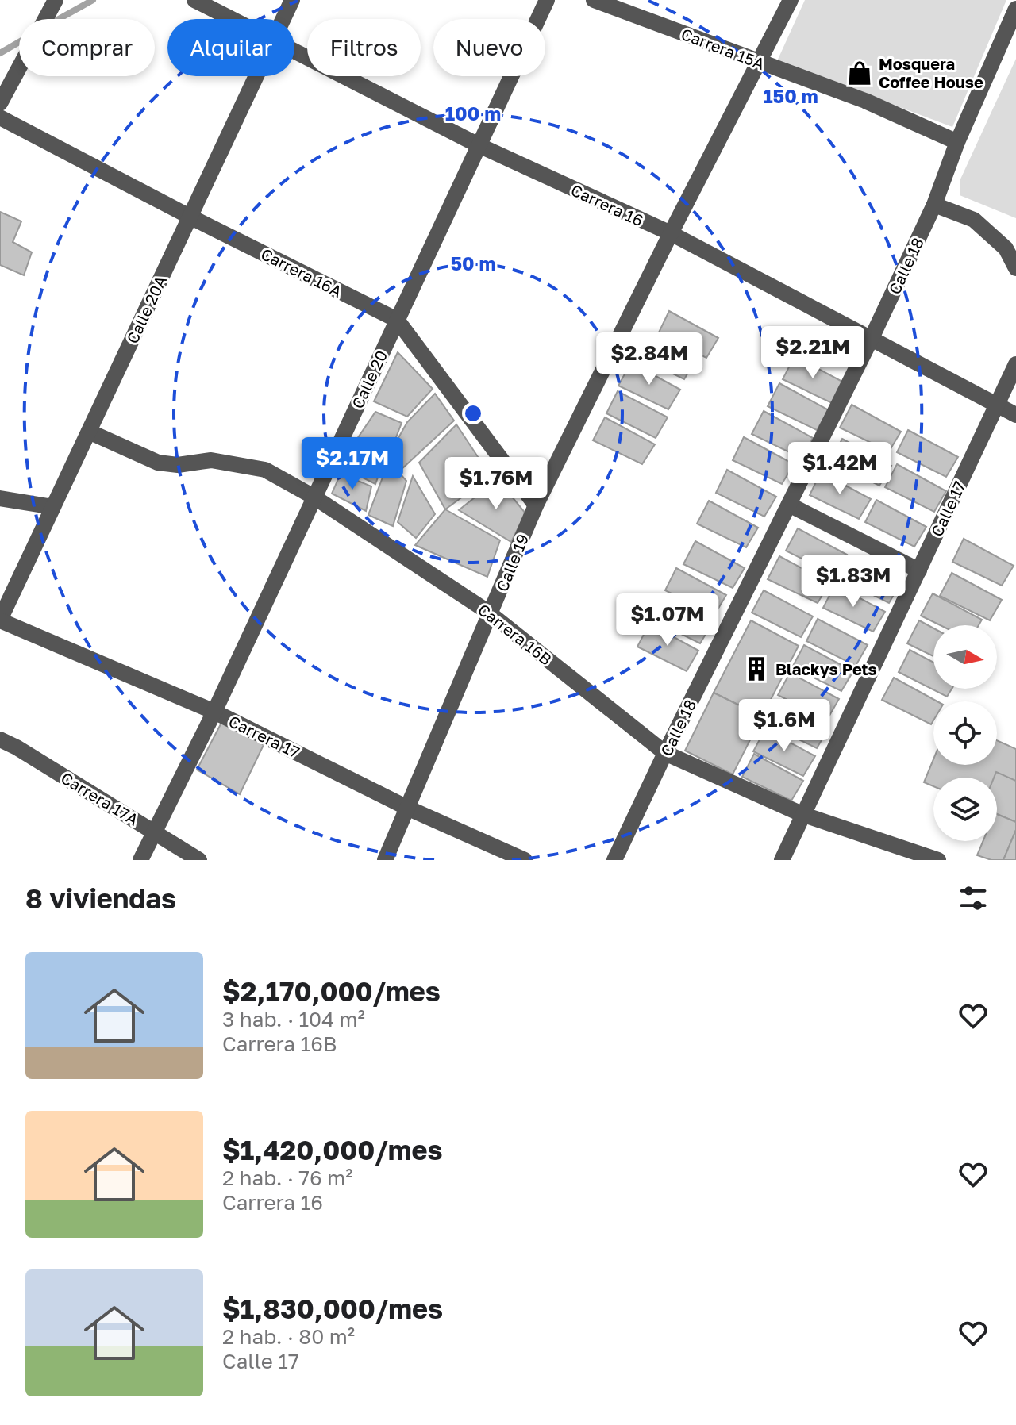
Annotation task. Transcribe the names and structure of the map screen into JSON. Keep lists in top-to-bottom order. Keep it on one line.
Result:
{"streets":{"street":["Carrera 15A","Carrera 16","Calle 18","Carrera 16A","Calle 20A","Calle 20","Calle 17","Calle 19","Carrera 16B","Carrera 17","Carrera 17A"]},"crossings":[["Carrera 15A","Calle 18"],["Carrera 15A","Calle 19"],["Carrera 16","Calle 18"],["Carrera 16","Calle 20"],["Carrera 16","Calle 17"],["Carrera 16","Calle 19"],["Calle 18","Carrera 16B"],["Carrera 16A","Calle 20A"],["Carrera 16A","Calle 20"],["Carrera 16A","Calle 19"],["Calle 20A","Carrera 16B"],["Calle 20A","Carrera 17"],["Calle 20","Carrera 16B"],["Calle 20","Carrera 17"],["Calle 20","Carrera 17A"],["Calle 17","Carrera 16B"],["Calle 19","Carrera 16B"],["Calle 19","Carrera 17"]],"places":{"shop":["Mosquera Coffee House"],"building":["Blackys Pets"]},"north":"right","page":{"chip":["Comprar","Alquilar","Filtros","Nuevo"],"price":["$2.21M","$2.84M","$2.17M","$1.42M","$1.76M","$1.83M","$1.07M","$1.6M"],"heading":"8 viviendas","list":[{"name":"$2,170,000/mes","note":"3 hab. · 104 m² · Carrera 16B"},{"name":"$1,420,000/mes","note":"2 hab. · 76 m² · Carrera 16"},{"name":"$1,830,000/mes","note":"2 hab. · 80 m² · Calle 17"}]},"rings":["150 m","100 m","50 m"]}
